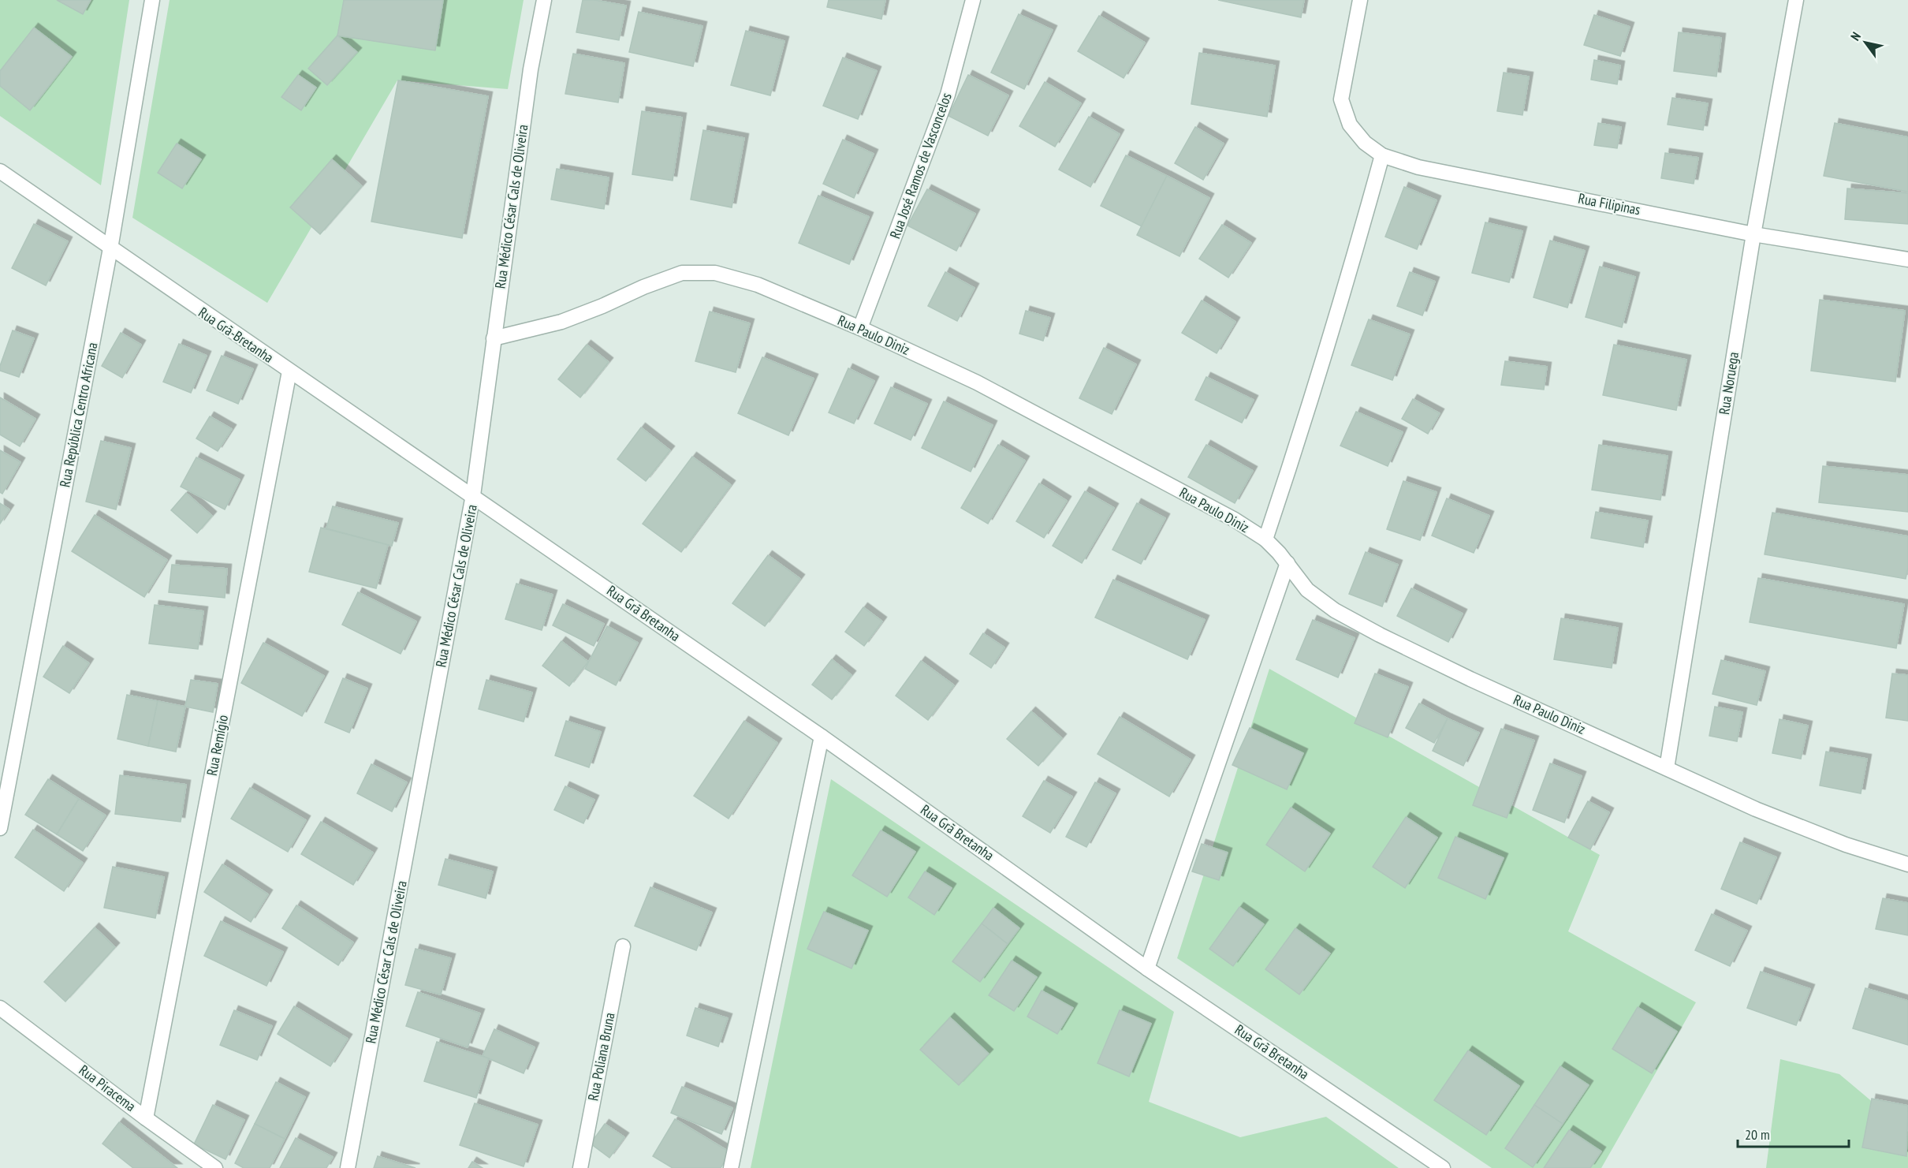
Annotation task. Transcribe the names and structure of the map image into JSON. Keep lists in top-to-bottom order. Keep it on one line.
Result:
{"streets":{"street":["Rua José Ramos de Vasconcelos","Rua Filipinas","Rua Médico César Cals de Oliveira","Rua Grã-Bretanha","Rua Paulo Diniz","Rua Noruega","Rua República Centro Africana","Rua Grã Bretanha","Rua Remígio","Rua Poliana Bruna","Rua Piracema"]},"crossings":[["Rua José Ramos de Vasconcelos","Rua Paulo Diniz"],["Rua Filipinas","Rua Noruega"],["Rua Médico César Cals de Oliveira","Rua Grã-Bretanha"],["Rua Médico César Cals de Oliveira","Rua Paulo Diniz"],["Rua Médico César Cals de Oliveira","Rua Grã Bretanha"],["Rua Grã-Bretanha","Rua República Centro Africana"],["Rua Grã-Bretanha","Rua Grã Bretanha"],["Rua Grã-Bretanha","Rua Remígio"],["Rua Paulo Diniz","Rua Noruega"],["Rua Remígio","Rua Piracema"]],"scale_bar":"20 m","north":"top left"}
